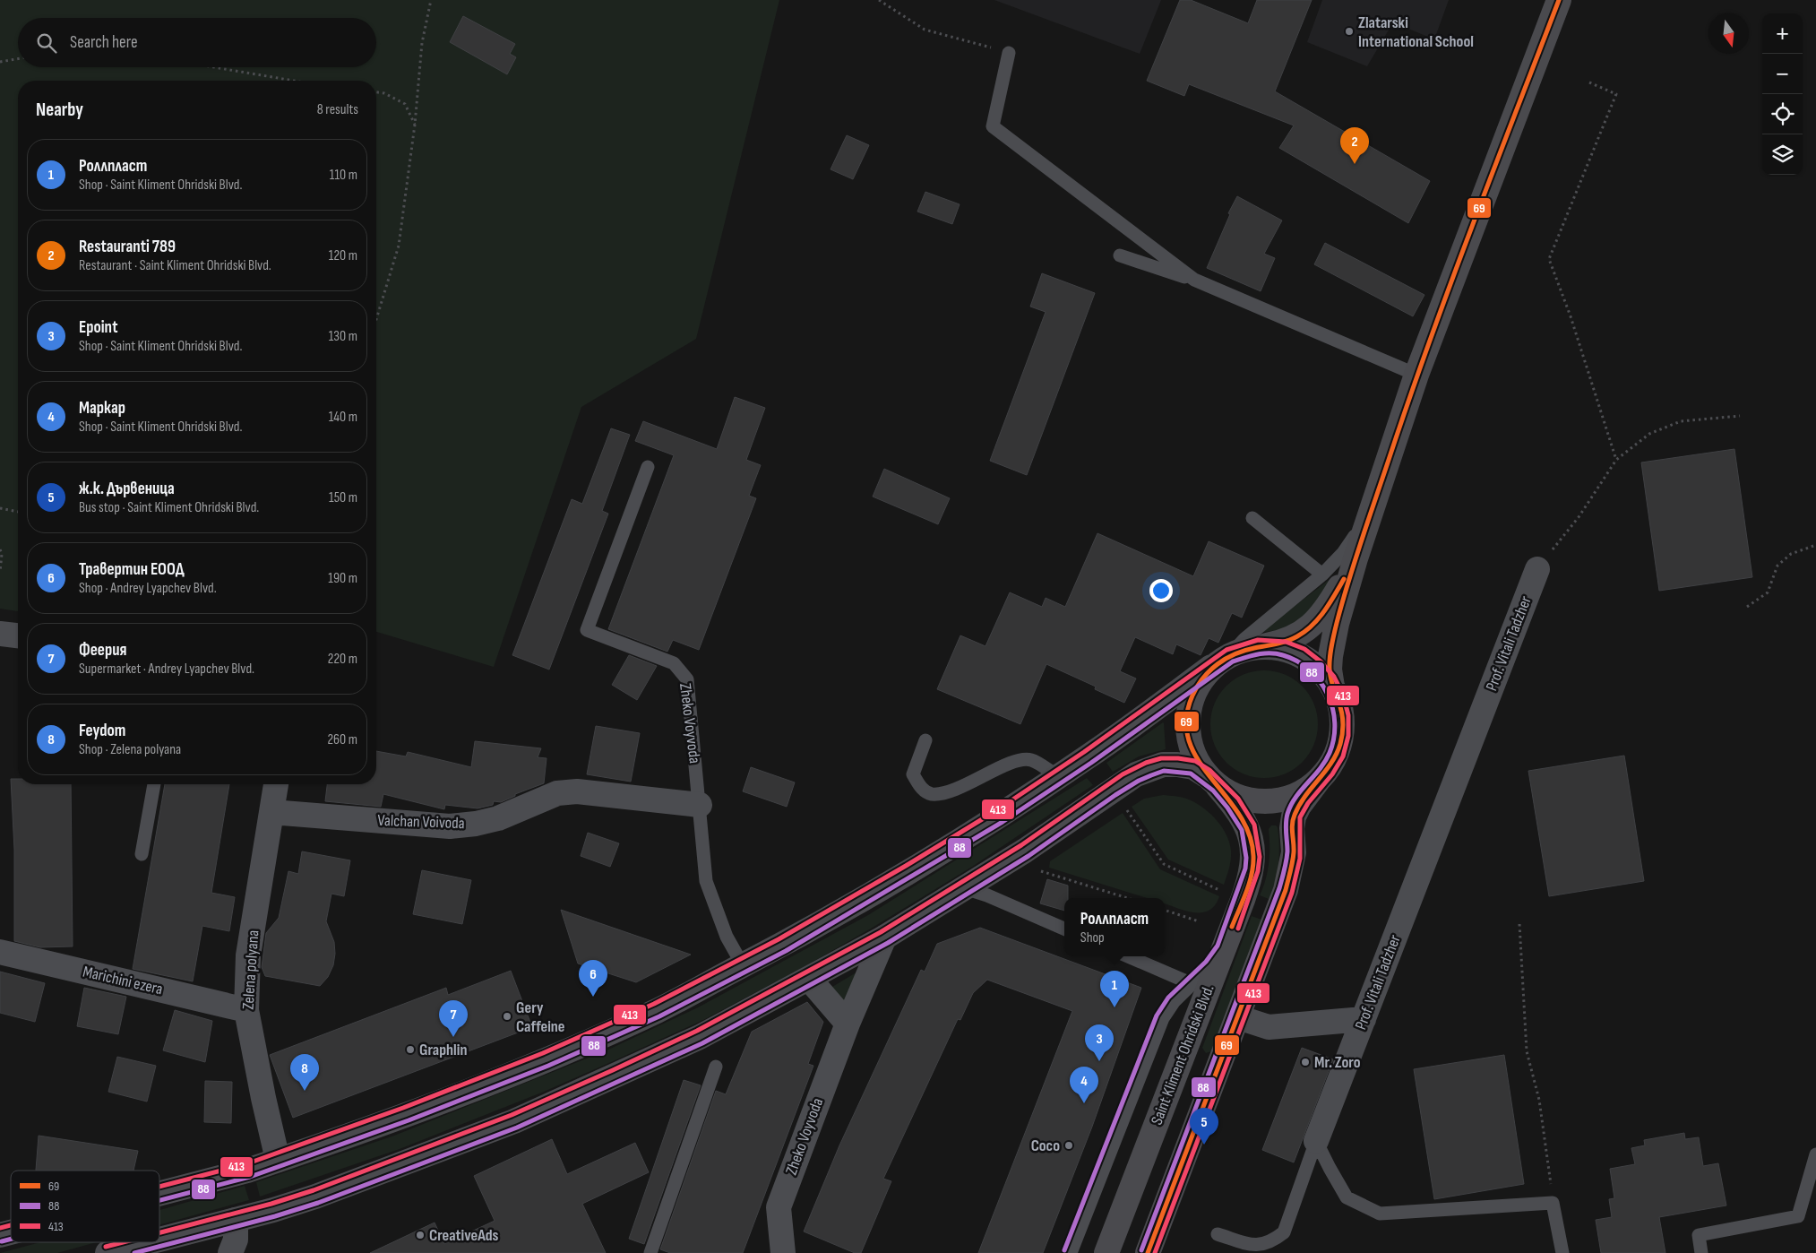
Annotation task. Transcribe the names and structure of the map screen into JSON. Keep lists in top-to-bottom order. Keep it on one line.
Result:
{"streets":{"main road":["Saint Kliment Ohridski Blvd."],"street":["Prof. Vitali Tadzher","Zheko Voyvoda","Valchan Voivoda","Zelena polyana","Marichini ezera"]},"crossings":[["Zheko Voyvoda","Valchan Voivoda"],["Valchan Voivoda","Zelena polyana"],["Zelena polyana","Marichini ezera"]],"places":["Zlatarski International School","Gery Caffeine","Graphlin","Mr. Zoro","Coco","CreativeAds"],"lines":["transit line 69","transit line 413","transit line 88"],"legend":["69","88","413"],"north":"bottom","page":{"map_buttons":["+","−"],"search":"Search here","heading":["Nearby","8 results"],"pins":["2","6","1","7","3","8","4","5"],"list":[{"mark":"1","name":"Роллпласт","note":"Shop · Saint Kliment Ohridski Blvd.","value":"110 m"},{"mark":"2","name":"Restauranti 789","note":"Restaurant · Saint Kliment Ohridski Blvd.","value":"120 m"},{"mark":"3","name":"Epoint","note":"Shop · Saint Kliment Ohridski Blvd.","value":"130 m"},{"mark":"4","name":"Маркар","note":"Shop · Saint Kliment Ohridski Blvd.","value":"140 m"},{"mark":"5","name":"ж.к. Дървеница","note":"Bus stop · Saint Kliment Ohridski Blvd.","value":"150 m"},{"mark":"6","name":"Травертин ЕООД","note":"Shop · Andrey Lyapchev Blvd.","value":"190 m"},{"mark":"7","name":"Феерия","note":"Supermarket · Andrey Lyapchev Blvd.","value":"220 m"},{"mark":"8","name":"Feydom","note":"Shop · Zelena polyana","value":"260 m"}],"popup":["Роллпласт","Shop"]}}
